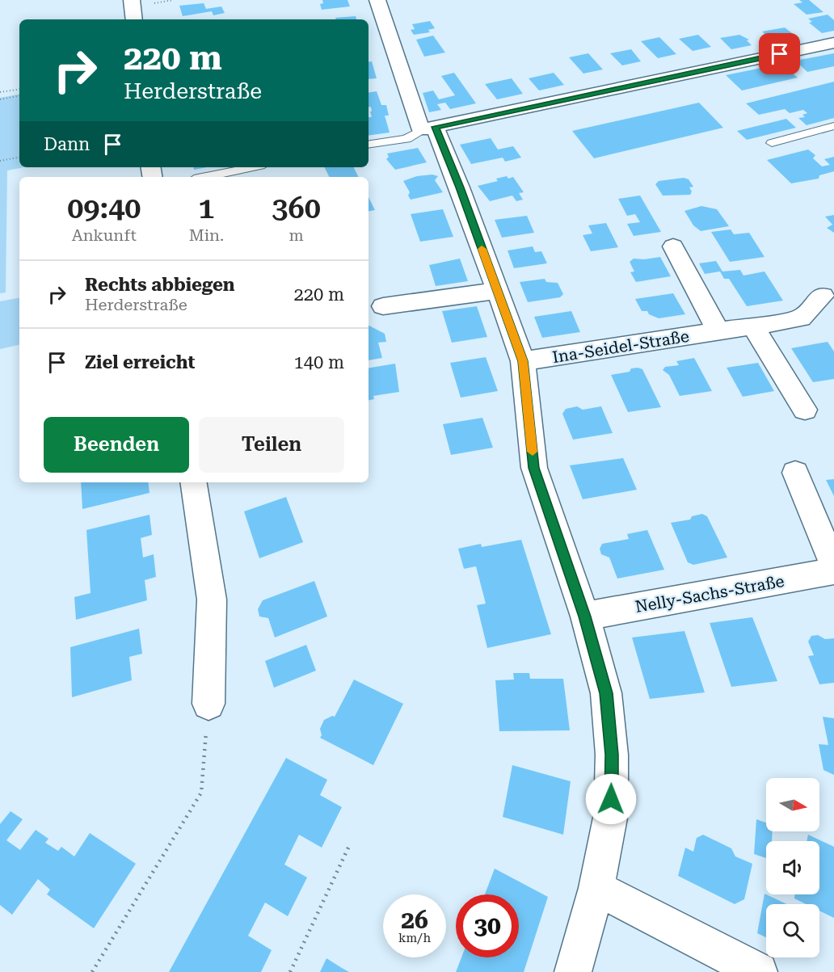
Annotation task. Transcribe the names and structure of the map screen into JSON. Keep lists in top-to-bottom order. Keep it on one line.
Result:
{"streets":{"street":["Ina-Seidel-Straße","Nelly-Sachs-Straße"]},"north":"right","page":{"turn":["220 m","Herderstraße"],"then":"Dann","eta":["09:40","Ankunft","1","Min.","360","m"],"list":[{"name":"Rechts abbiegen","note":"Herderstraße","value":"220 m"},{"name":"Ziel erreicht","value":"140 m"}],"buttons":["Beenden","Teilen"],"speed":"26 km/h","limit":"30"}}
